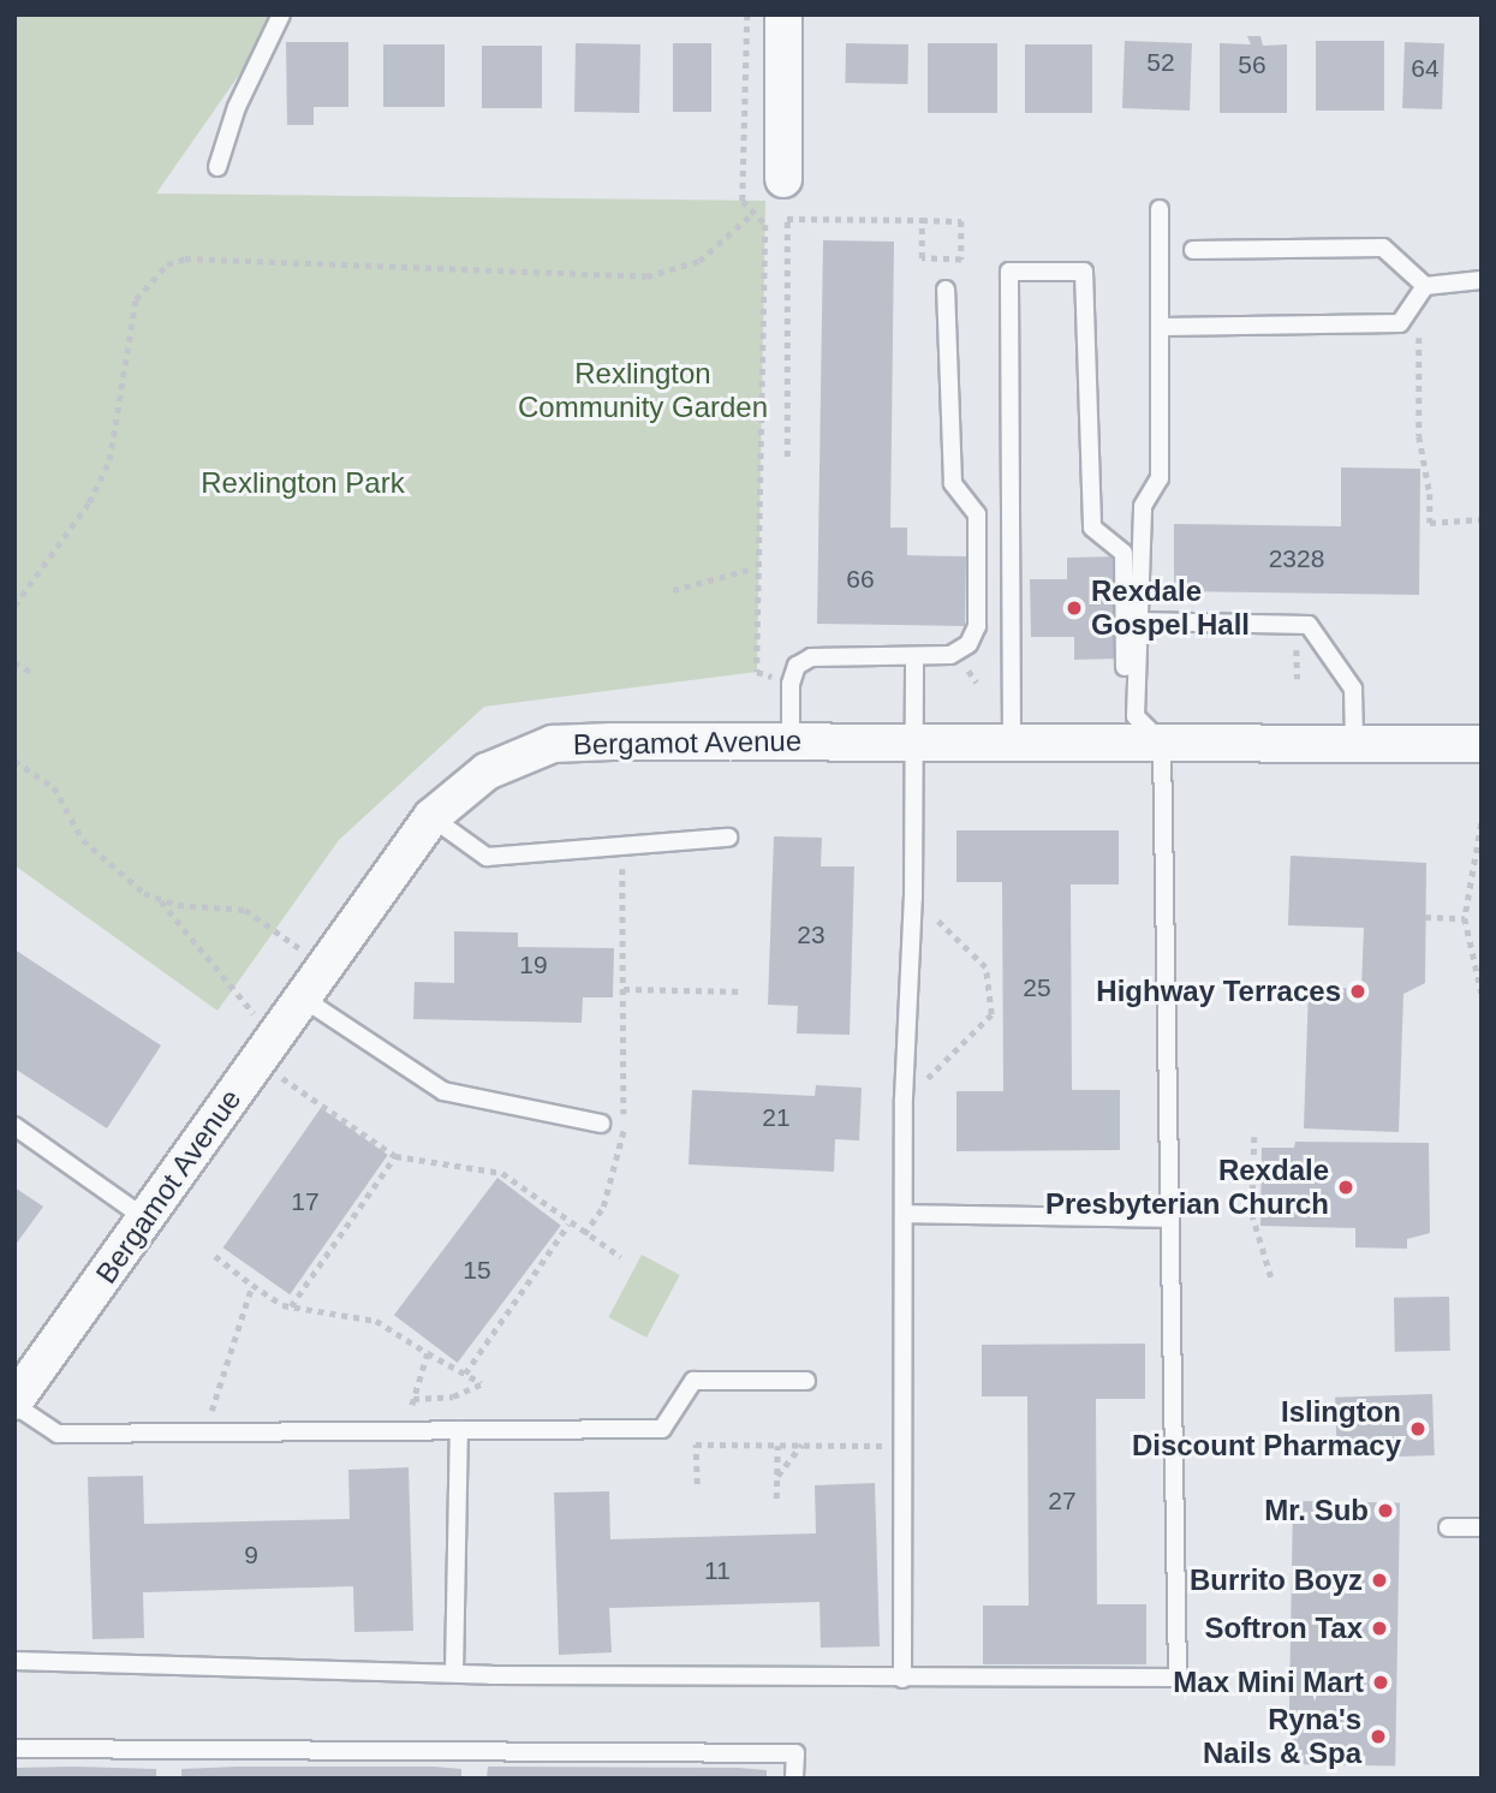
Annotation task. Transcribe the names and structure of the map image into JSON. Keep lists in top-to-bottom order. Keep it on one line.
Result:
{"streets":{"street":["Bergamot Avenue"]},"parks":["Rexlington Community Garden","Rexlington Park"],"places":["Rexdale Gospel Hall","Highway Terraces","Rexdale Presbyterian Church","Islington Discount Pharmacy","Mr. Sub","Burrito Boyz","Softron Tax","Max Mini Mart","Ryna's Nails & Spa"],"house_numbers":["52","56","64","2328","66","23","19","25","21","17","15","27","9","11"]}
